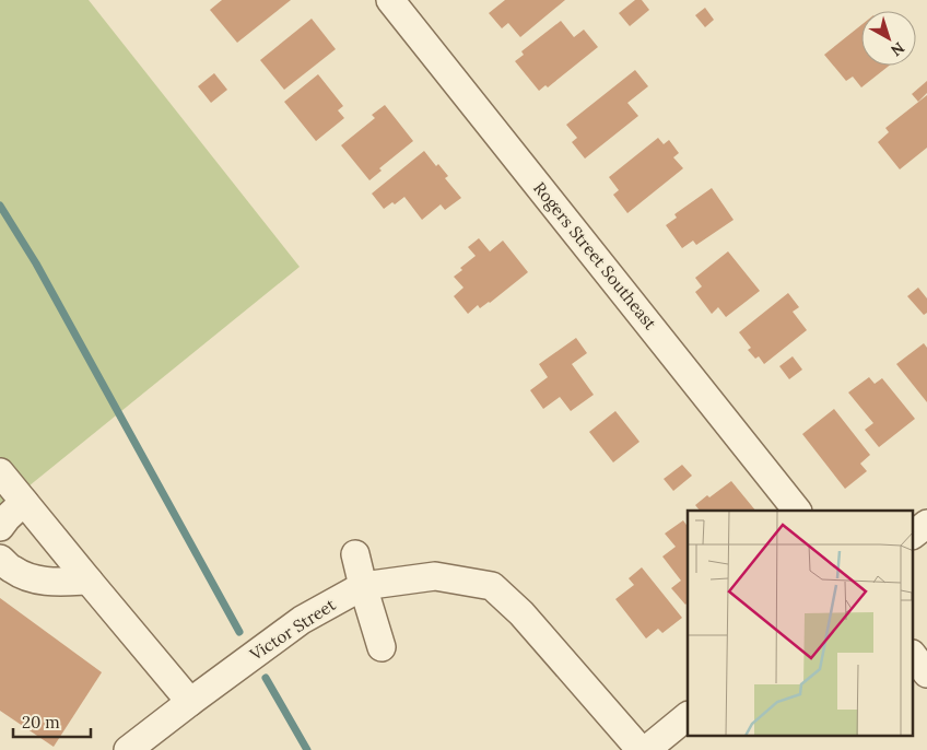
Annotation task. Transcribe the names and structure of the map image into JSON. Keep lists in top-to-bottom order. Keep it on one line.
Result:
{"streets":{"street":["Rogers Street Southeast","Victor Street"]},"scale_bar":"20 m","north":"bottom right"}
